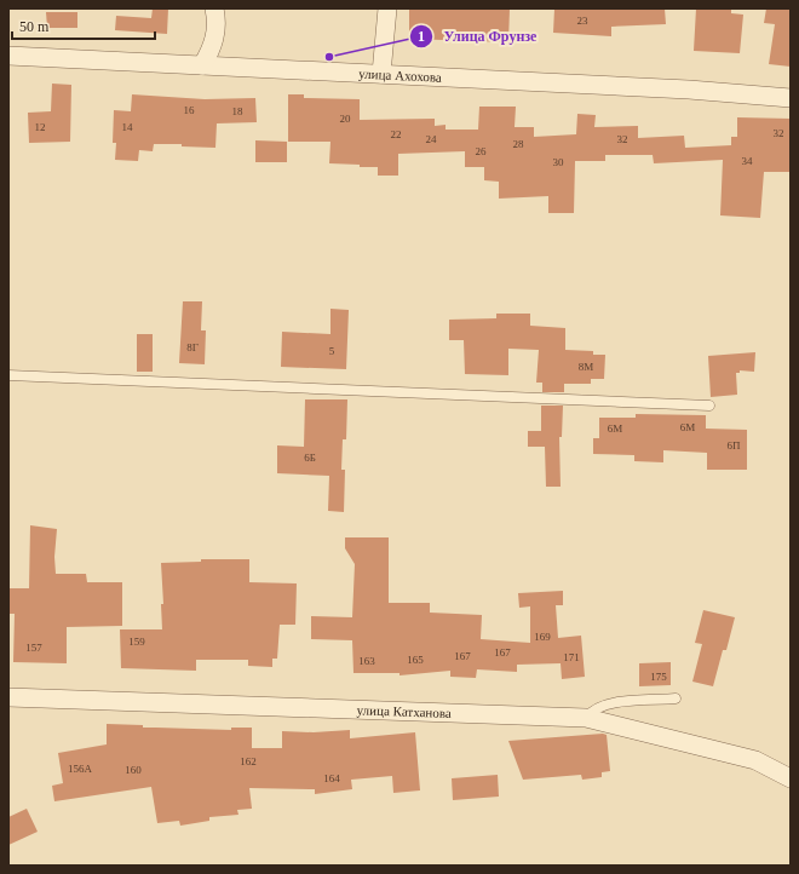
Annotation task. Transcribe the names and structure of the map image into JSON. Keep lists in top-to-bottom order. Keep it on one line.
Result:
{"streets":{"street":["улица Ахохова","улица Катханова"]},"places":["Улица Фрунзе"],"house_numbers":["23","16","18","20","12","14","32","22","24","32","28","26","34","30","8Г","5","8М","6М","6М","6П","6Б","169","159","157","167","167","171","165","163","175","162","156А","160","164"],"scale_bar":"50 m"}
